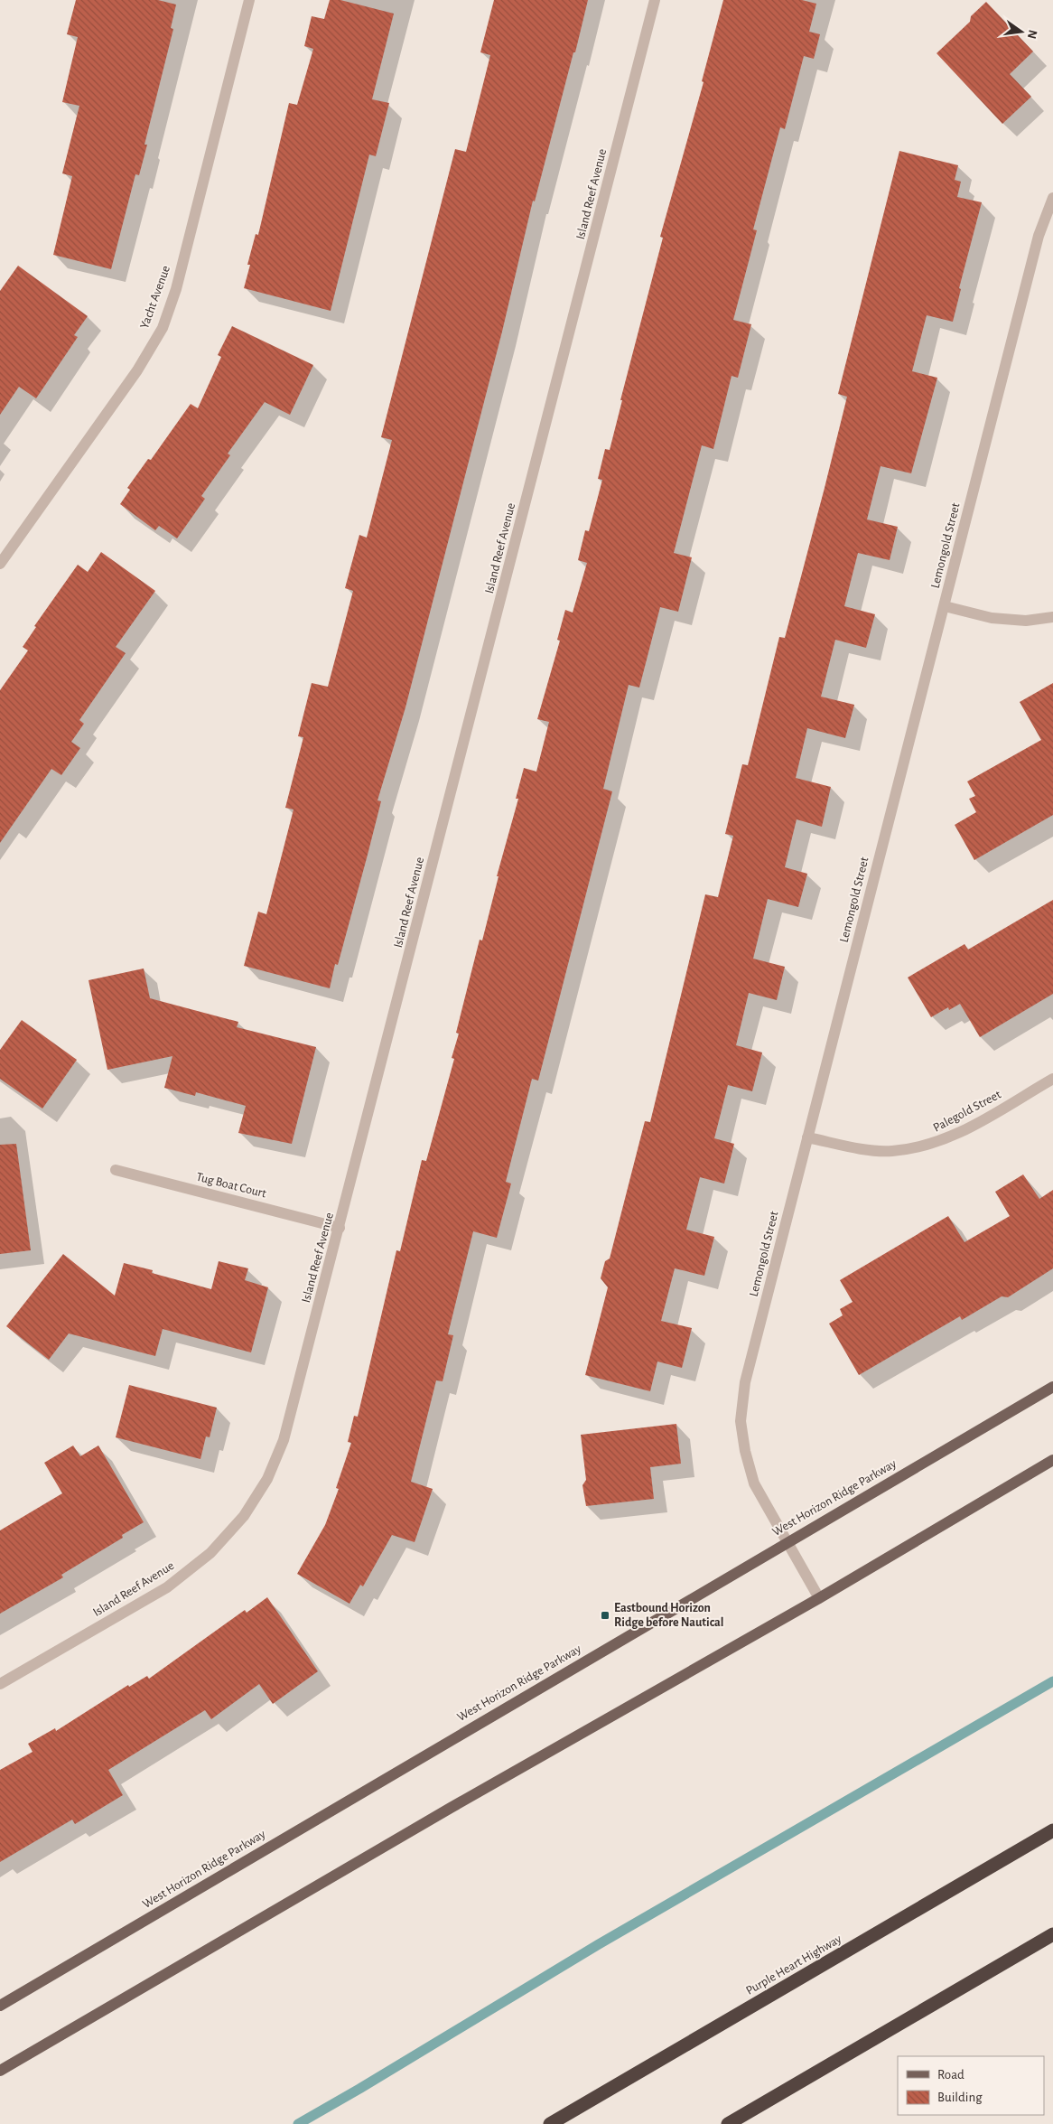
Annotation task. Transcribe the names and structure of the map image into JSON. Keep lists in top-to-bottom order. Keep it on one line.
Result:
{"streets":{"highway":["Purple Heart Highway"],"main road":["West Horizon Ridge Parkway"],"street":["Island Reef Avenue","Yacht Avenue","Lemongold Street","Palegold Street","Tug Boat Court"]},"crossings":[["Island Reef Avenue","Tug Boat Court"],["Lemongold Street","Palegold Street"],["Lemongold Street","West Horizon Ridge Parkway"]],"places":{"transit":["Eastbound Horizon Ridge before Nautical"]},"legend":["Road","Building"],"north":"right"}
